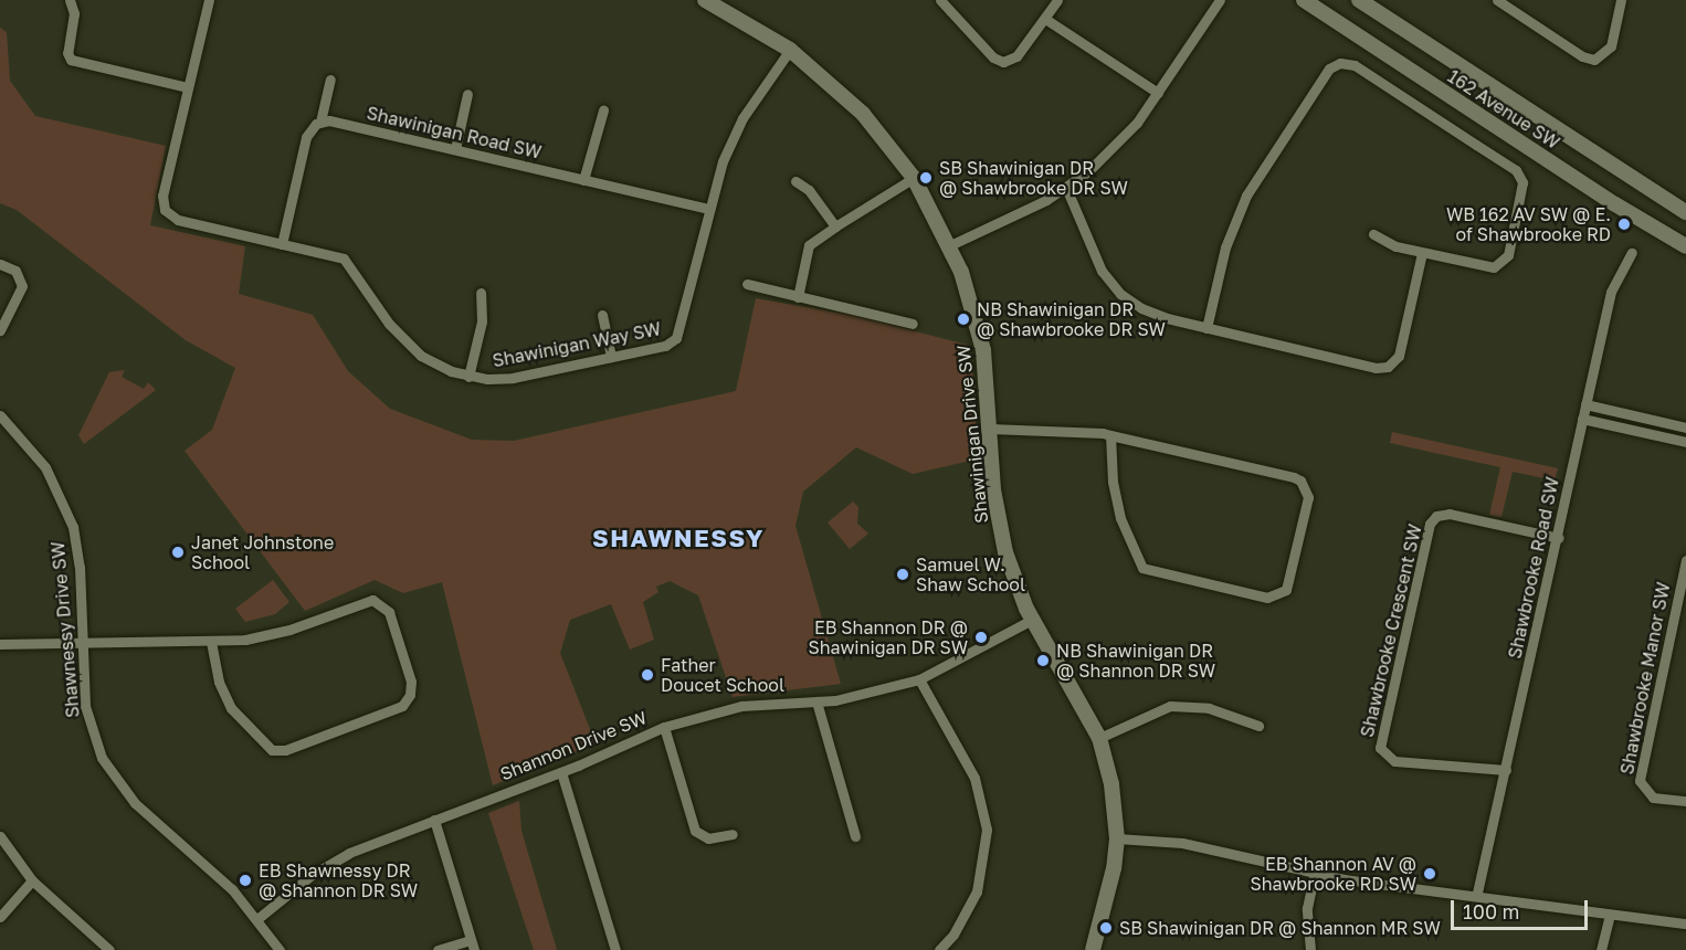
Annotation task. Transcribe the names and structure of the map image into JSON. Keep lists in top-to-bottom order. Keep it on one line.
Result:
{"streets":{"street":["162 Avenue SW","Shawinigan Road SW","Shawinigan Way SW","Shawinigan Drive SW","Shawbrooke Road SW","Shawnessy Drive SW","Shawbrooke Crescent SW","Shawbrooke Manor SW","Shannon Drive SW"]},"crossings":[["Shawinigan Road SW","Shawinigan Way SW"],["Shawinigan Way SW","Shawinigan Drive SW"],["Shawinigan Drive SW","Shannon Drive SW"],["Shawbrooke Road SW","Shawbrooke Crescent SW"],["Shawnessy Drive SW","Shannon Drive SW"]],"districts":["SHAWNESSY"],"places":["SB Shawinigan DR @ Shawbrooke DR SW","WB 162 AV SW @ E. of Shawbrooke RD","NB Shawinigan DR @ Shawbrooke DR SW","Janet Johnstone School","Samuel W. Shaw School","EB Shannon DR @ Shawinigan DR SW","NB Shawinigan DR @ Shannon DR SW","Father Doucet School","EB Shannon AV @ Shawbrooke RD SW","EB Shawnessy DR @ Shannon DR SW","SB Shawinigan DR @ Shannon MR SW"],"scale_bar":"100 m"}
